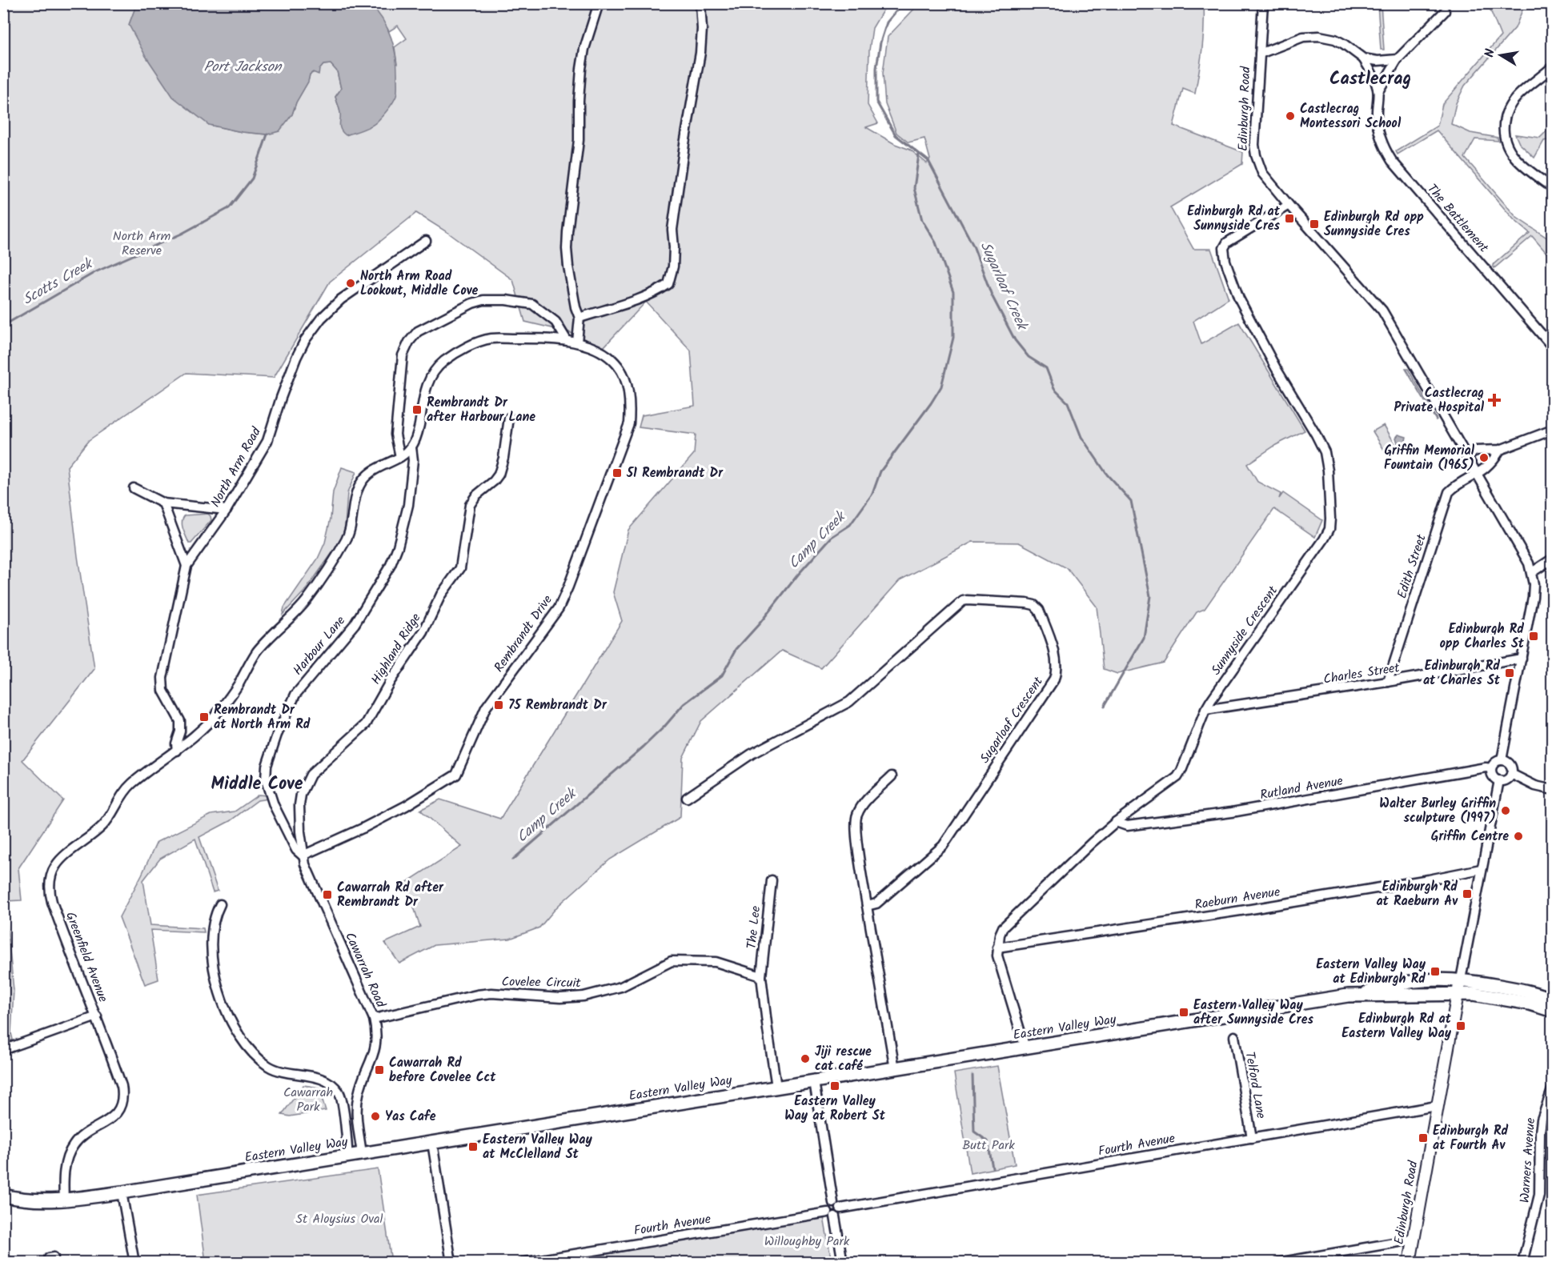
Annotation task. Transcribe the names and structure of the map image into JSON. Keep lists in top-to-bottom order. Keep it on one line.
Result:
{"streets":{"main road":["Edinburgh Road","Eastern Valley Way"],"street":["The Battlement","North Arm Road","Edith Street","Sunnyside Crescent","Rembrandt Drive","Harbour Lane","Highland Ridge","Charles Street","Sugarloaf Crescent","Rutland Avenue","Raeburn Avenue","The Lee","Greenfield Avenue","Cawarrah Road","Covelee Circuit","Telford Lane","Fourth Avenue","Warners Avenue"]},"crossings":[["Edinburgh Road","Edith Street"],["Edinburgh Road","Sunnyside Crescent"],["Edinburgh Road","Charles Street"],["Edinburgh Road","Rutland Avenue"],["Edinburgh Road","Raeburn Avenue"],["Edinburgh Road","Eastern Valley Way"],["Edinburgh Road","Fourth Avenue"],["North Arm Road","Greenfield Avenue"],["Edith Street","Charles Street"],["Sunnyside Crescent","Charles Street"],["Sunnyside Crescent","Rutland Avenue"],["Sunnyside Crescent","Raeburn Avenue"],["Sunnyside Crescent","Eastern Valley Way"],["Rembrandt Drive","Harbour Lane"],["Rembrandt Drive","Highland Ridge"],["Rembrandt Drive","Cawarrah Road"],["Harbour Lane","Highland Ridge"],["Harbour Lane","Cawarrah Road"],["Highland Ridge","Cawarrah Road"],["The Lee","Covelee Circuit"],["Greenfield Avenue","Eastern Valley Way"],["Cawarrah Road","Covelee Circuit"],["Cawarrah Road","Eastern Valley Way"],["Telford Lane","Fourth Avenue"]],"districts":["Castlecrag","Middle Cove"],"water":["Port Jackson","Scotts Creek","Sugarloaf Creek","Camp Creek"],"parks":["North Arm Reserve","Cawarrah Park","Butt Park","St Aloysius Oval","Willoughby Park"],"places":{"other":["Castlecrag Montessori School","North Arm Road Lookout, Middle Cove","Griffin Memorial Fountain (1965)","Walter Burley Griffin sculpture (1997)","Griffin Centre","Jiji rescue cat café","Yas Cafe"],"transit":["Edinburgh Rd at Sunnyside Cres","Edinburgh Rd opp Sunnyside Cres","Rembrandt Dr after Harbour Lane","51 Rembrandt Dr","Edinburgh Rd opp Charles St","Edinburgh Rd at Charles St","75 Rembrandt Dr","Rembrandt Dr at North Arm Rd","Edinburgh Rd at Raeburn Av","Cawarrah Rd after Rembrandt Dr","Eastern Valley Way at Edinburgh Rd","Eastern Valley Way after Sunnyside Cres","Edinburgh Rd at Eastern Valley Way","Cawarrah Rd before Covelee Cct","Eastern Valley Way at Robert St","Edinburgh Rd at Fourth Av","Eastern Valley Way at McClelland St"],"health":["Castlecrag Private Hospital"]},"north":"left"}
